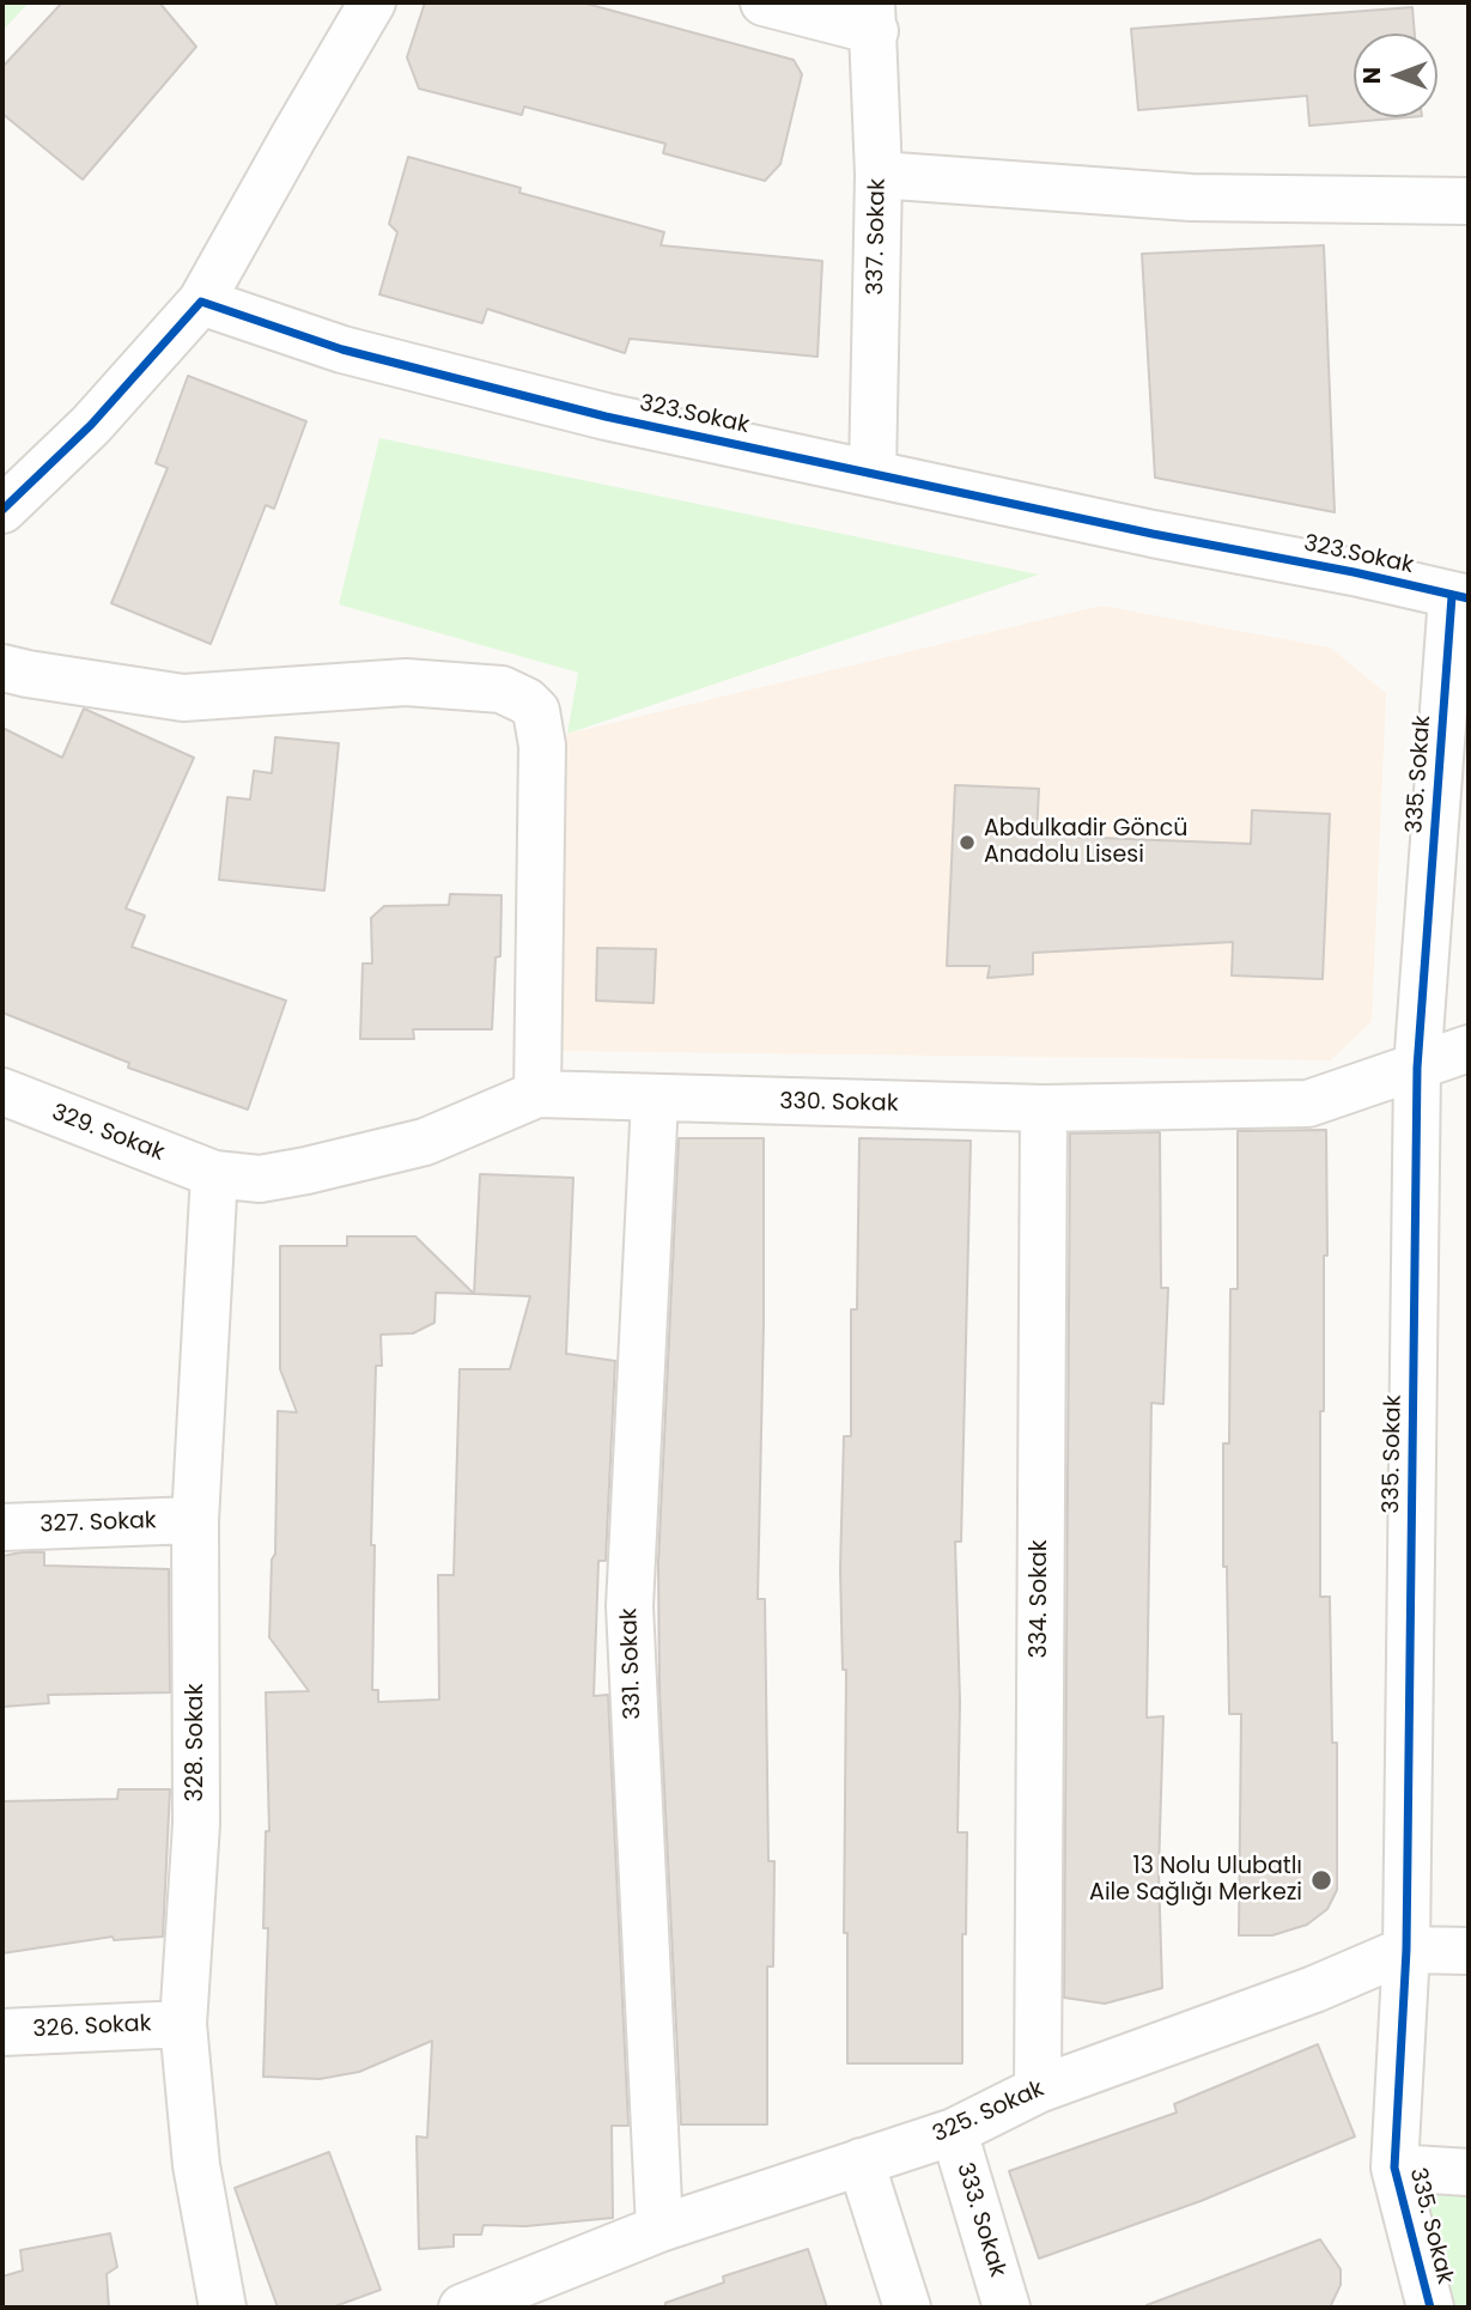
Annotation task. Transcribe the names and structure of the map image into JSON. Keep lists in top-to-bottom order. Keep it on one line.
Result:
{"streets":{"street":["337. Sokak","323.Sokak","335. Sokak","330. Sokak","329. Sokak","327. Sokak","334. Sokak","331. Sokak","328. Sokak","326. Sokak","325. Sokak","333. Sokak"]},"crossings":[["337. Sokak","323.Sokak"],["323.Sokak","335. Sokak"],["335. Sokak","330. Sokak"],["335. Sokak","325. Sokak"],["330. Sokak","329. Sokak"],["330. Sokak","334. Sokak"],["330. Sokak","331. Sokak"],["330. Sokak","328. Sokak"],["329. Sokak","328. Sokak"],["327. Sokak","328. Sokak"],["334. Sokak","325. Sokak"],["331. Sokak","325. Sokak"],["328. Sokak","326. Sokak"],["325. Sokak","333. Sokak"]],"places":["Abdulkadir Göncü Anadolu Lisesi","13 Nolu Ulubatlı Aile Sağlığı Merkezi"],"north":"left"}
